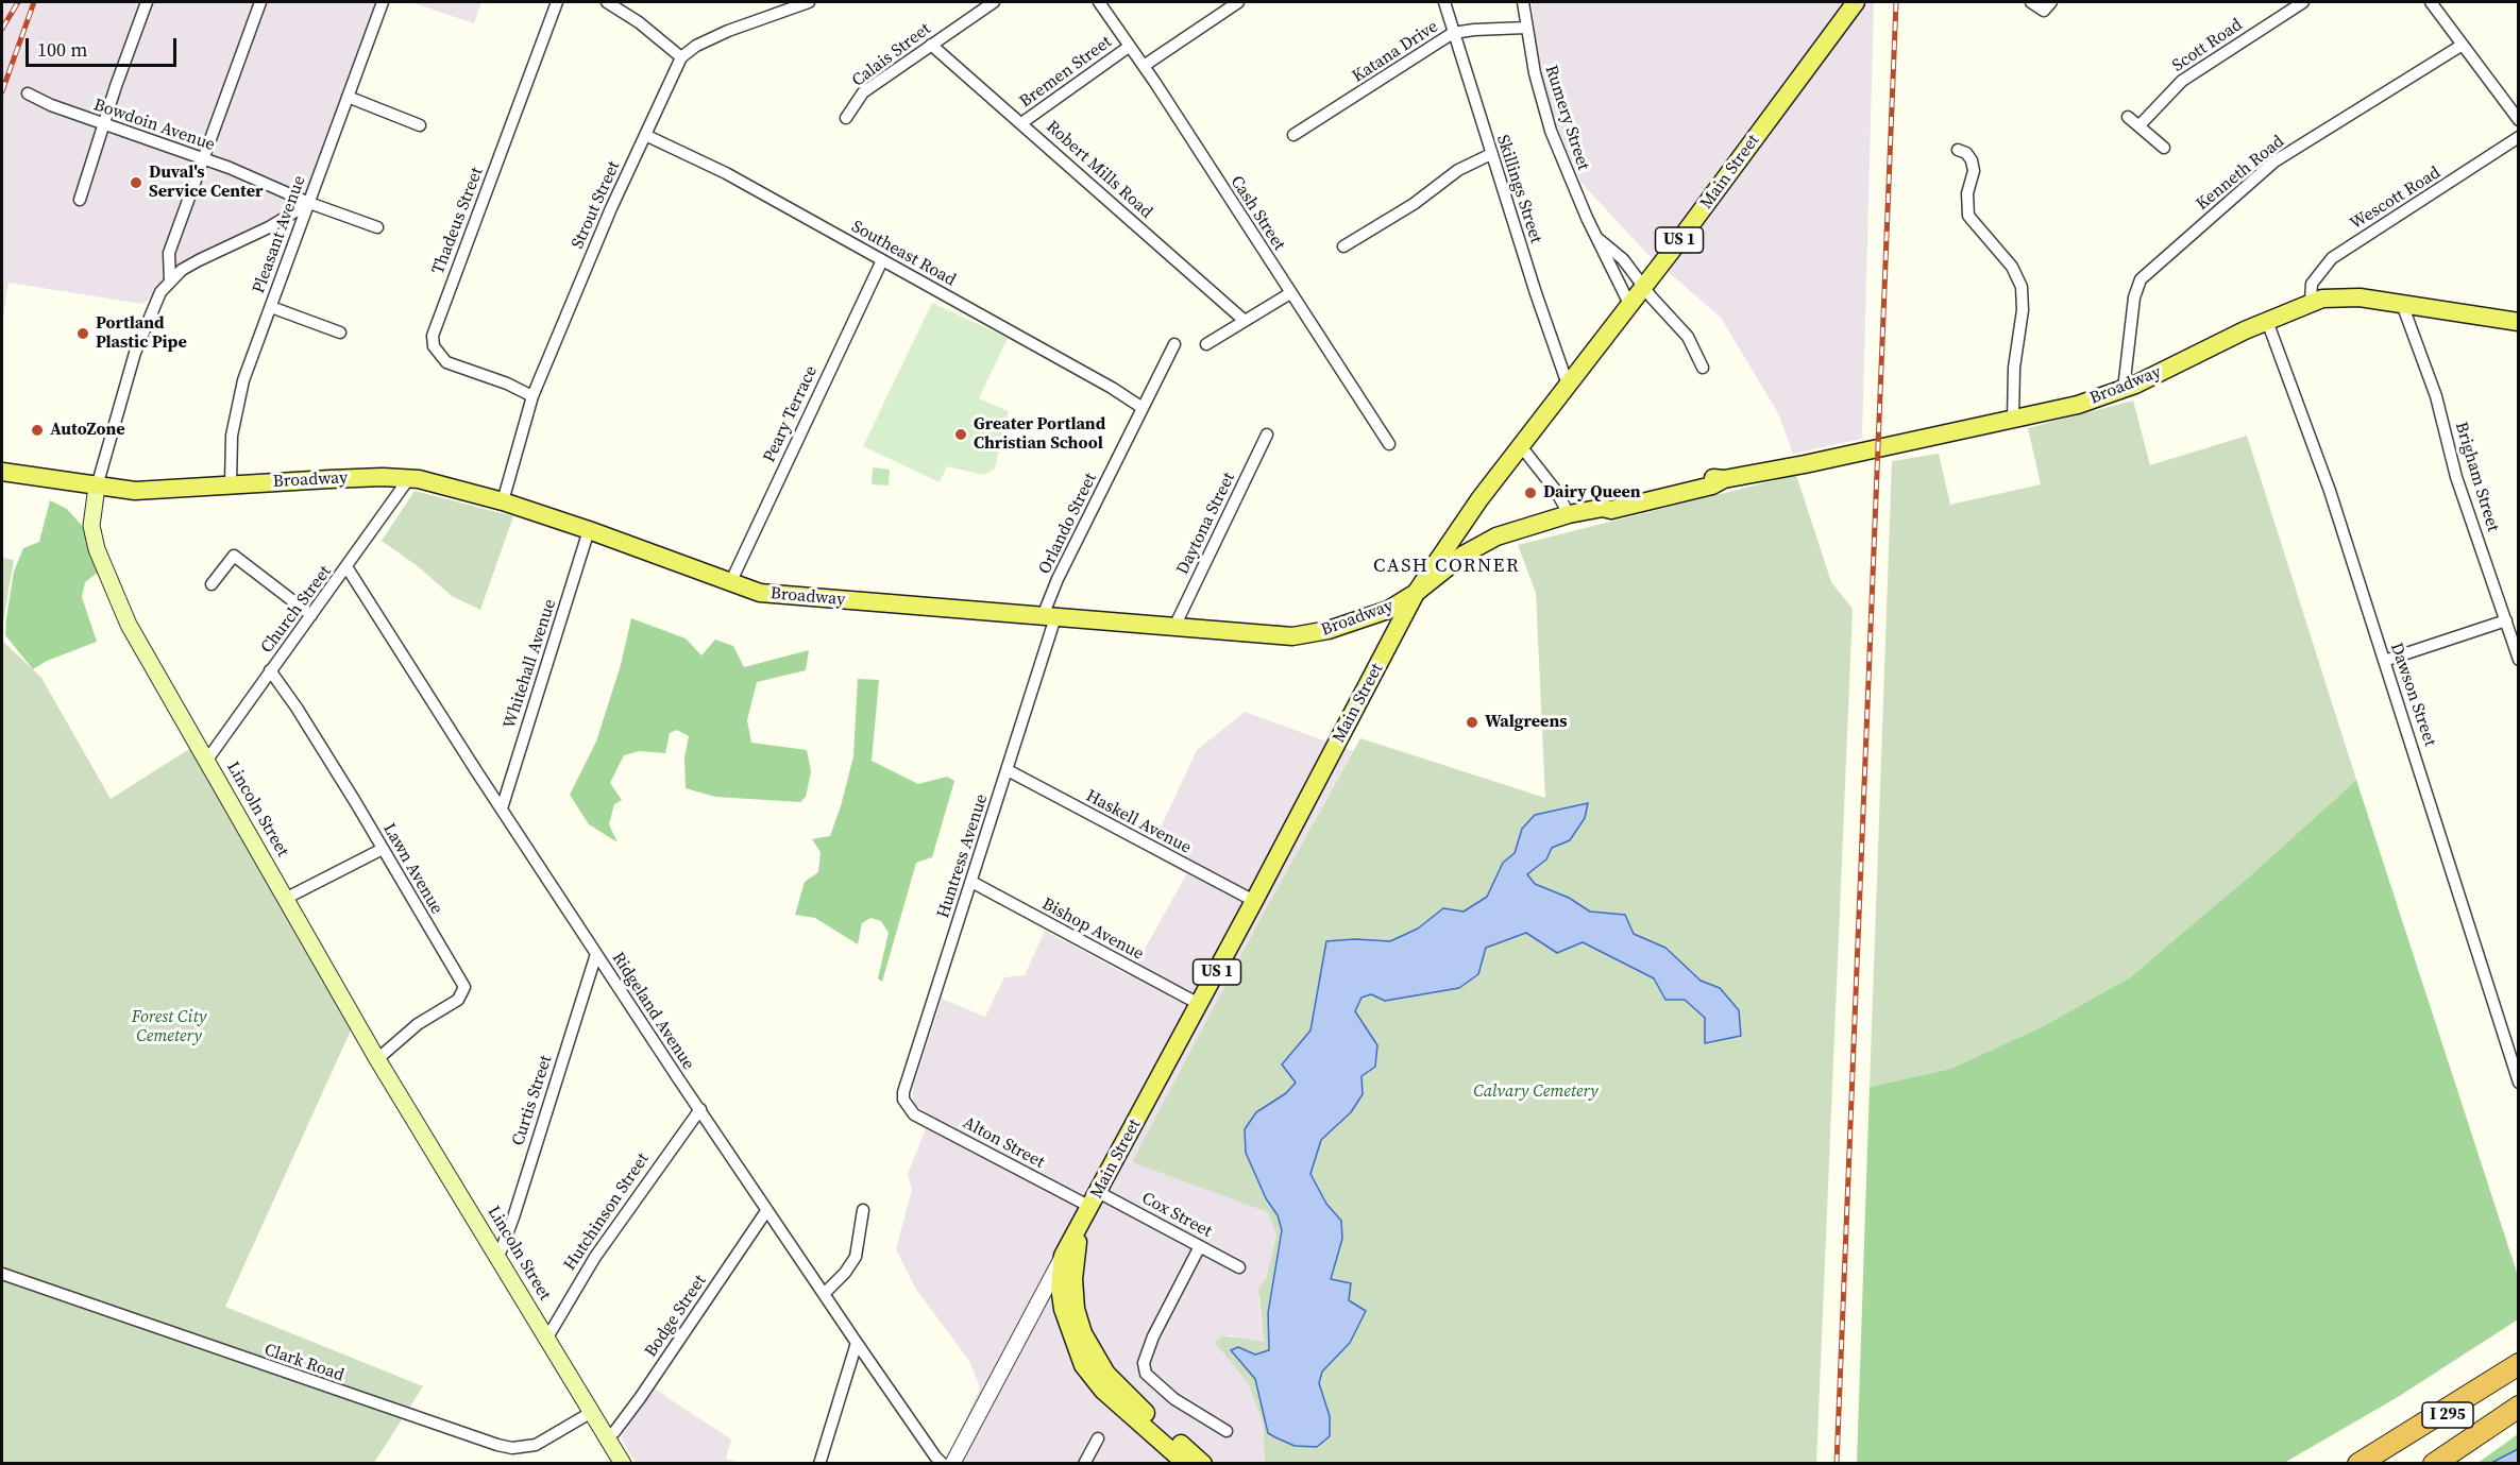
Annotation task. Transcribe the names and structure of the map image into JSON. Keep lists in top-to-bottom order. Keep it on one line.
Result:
{"streets":{"highway":["I 295"],"main road":["Main Street","US 1","Broadway","Lincoln Street"],"street":["Scott Road","Katana Drive","Calais Street","Bremen Street","Rumery Street","Bowdoin Avenue","Robert Mills Road","Kenneth Road","Skillings Street","Wescott Road","Strout Street","Cash Street","Thadeus Street","Pleasant Avenue","Southeast Road","Peary Terrace","Brigham Street","Orlando Street","Daytona Street","Church Street","Whitehall Avenue","Dawson Street","Haskell Avenue","Huntress Avenue","Lawn Avenue","Bishop Avenue","Ridgeland Avenue","Curtis Street","Alton Street","Hutchinson Street","Cox Street","Bodge Street","Clark Road"]},"crossings":[["Katana Drive","Rumery Street"],["Katana Drive","Skillings Street"],["Calais Street","Robert Mills Road"],["Bremen Street","Robert Mills Road"],["Bremen Street","Cash Street"],["Rumery Street","Main Street"],["Bowdoin Avenue","Pleasant Avenue"],["Bowdoin Avenue","Lincoln Street"],["Main Street","Skillings Street"],["Main Street","US 1"],["Main Street","Broadway"],["Main Street","Haskell Avenue"],["Main Street","Bishop Avenue"],["Main Street","Alton Street"],["Main Street","Cox Street"],["Kenneth Road","Broadway"],["Wescott Road","Broadway"],["Strout Street","Thadeus Street"],["Strout Street","Southeast Road"],["Strout Street","Broadway"],["Pleasant Avenue","Broadway"],["Pleasant Avenue","Lincoln Street"],["US 1","Alton Street"],["US 1","Cox Street"],["Southeast Road","Peary Terrace"],["Southeast Road","Orlando Street"],["Broadway","Peary Terrace"],["Broadway","Brigham Street"],["Broadway","Orlando Street"],["Broadway","Daytona Street"],["Broadway","Church Street"],["Broadway","Whitehall Avenue"],["Broadway","Dawson Street"],["Broadway","Lincoln Street"],["Broadway","Huntress Avenue"],["Orlando Street","Huntress Avenue"],["Church Street","Lincoln Street"],["Church Street","Lawn Avenue"],["Church Street","Ridgeland Avenue"],["Whitehall Avenue","Ridgeland Avenue"],["Lincoln Street","Lawn Avenue"],["Lincoln Street","Curtis Street"],["Lincoln Street","Hutchinson Street"],["Lincoln Street","Bodge Street"],["Lincoln Street","Clark Road"],["Haskell Avenue","Huntress Avenue"],["Huntress Avenue","Bishop Avenue"],["Huntress Avenue","Alton Street"],["Ridgeland Avenue","Curtis Street"],["Ridgeland Avenue","Hutchinson Street"],["Ridgeland Avenue","Bodge Street"],["Alton Street","Cox Street"]],"districts":["CASH CORNER"],"parks":["Forest City Cemetery","Calvary Cemetery"],"places":["Duval's Service Center","Portland Plastic Pipe","AutoZone","Greater Portland Christian School","Dairy Queen","Walgreens"],"scale_bar":"100 m"}
